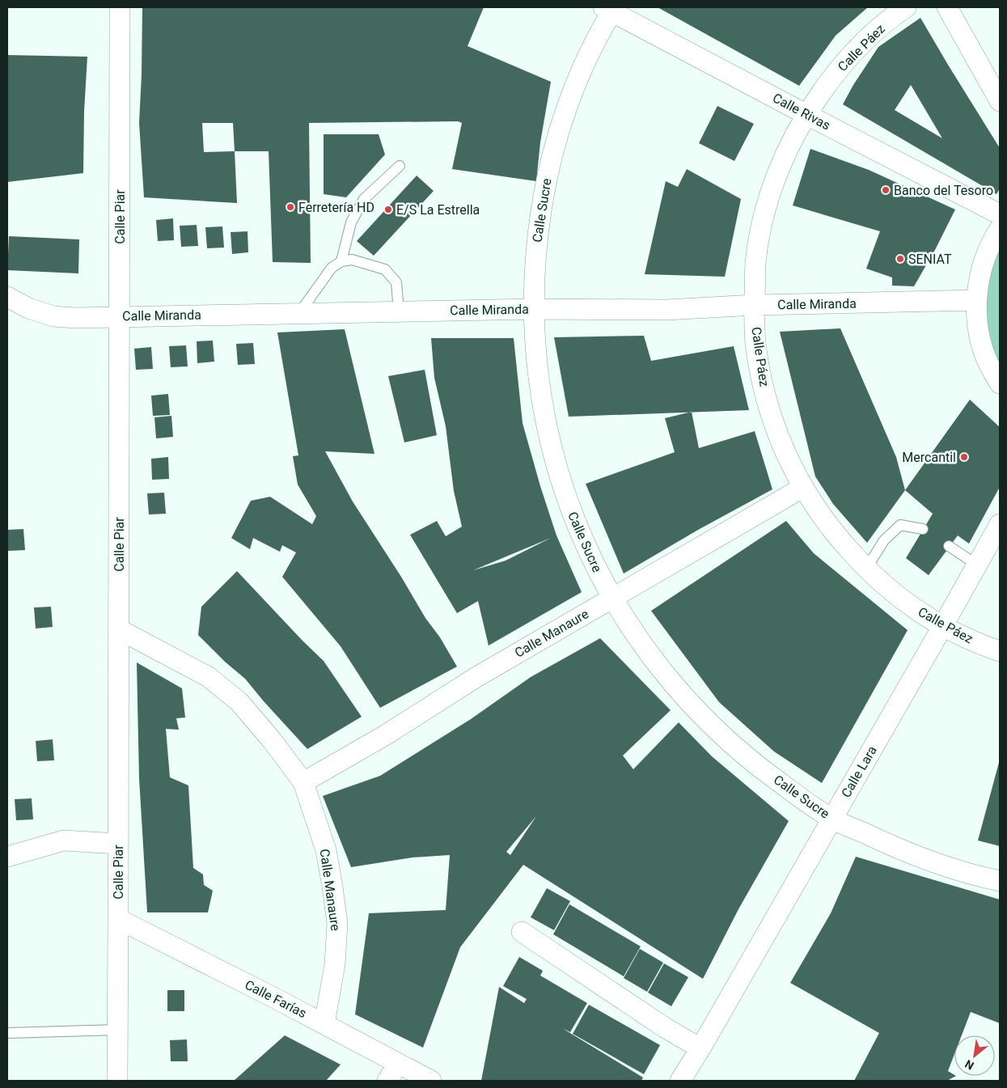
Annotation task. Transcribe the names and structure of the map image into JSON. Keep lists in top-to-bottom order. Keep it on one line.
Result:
{"streets":{"street":["Calle Páez","Calle Rivas","Calle Sucre","Calle Piar","Calle Miranda","Calle Manaure","Calle Lara","Calle Farías"]},"crossings":[["Calle Páez","Calle Rivas"],["Calle Páez","Calle Miranda"],["Calle Páez","Calle Manaure"],["Calle Páez","Calle Lara"],["Calle Rivas","Calle Sucre"],["Calle Sucre","Calle Miranda"],["Calle Sucre","Calle Manaure"],["Calle Sucre","Calle Lara"],["Calle Piar","Calle Miranda"],["Calle Piar","Calle Manaure"],["Calle Piar","Calle Farías"],["Calle Manaure","Calle Farías"]],"places":["Banco del Tesoro","Ferretería HD","E/S La Estrella","SENIAT","Mercantil"],"north":"bottom left"}
